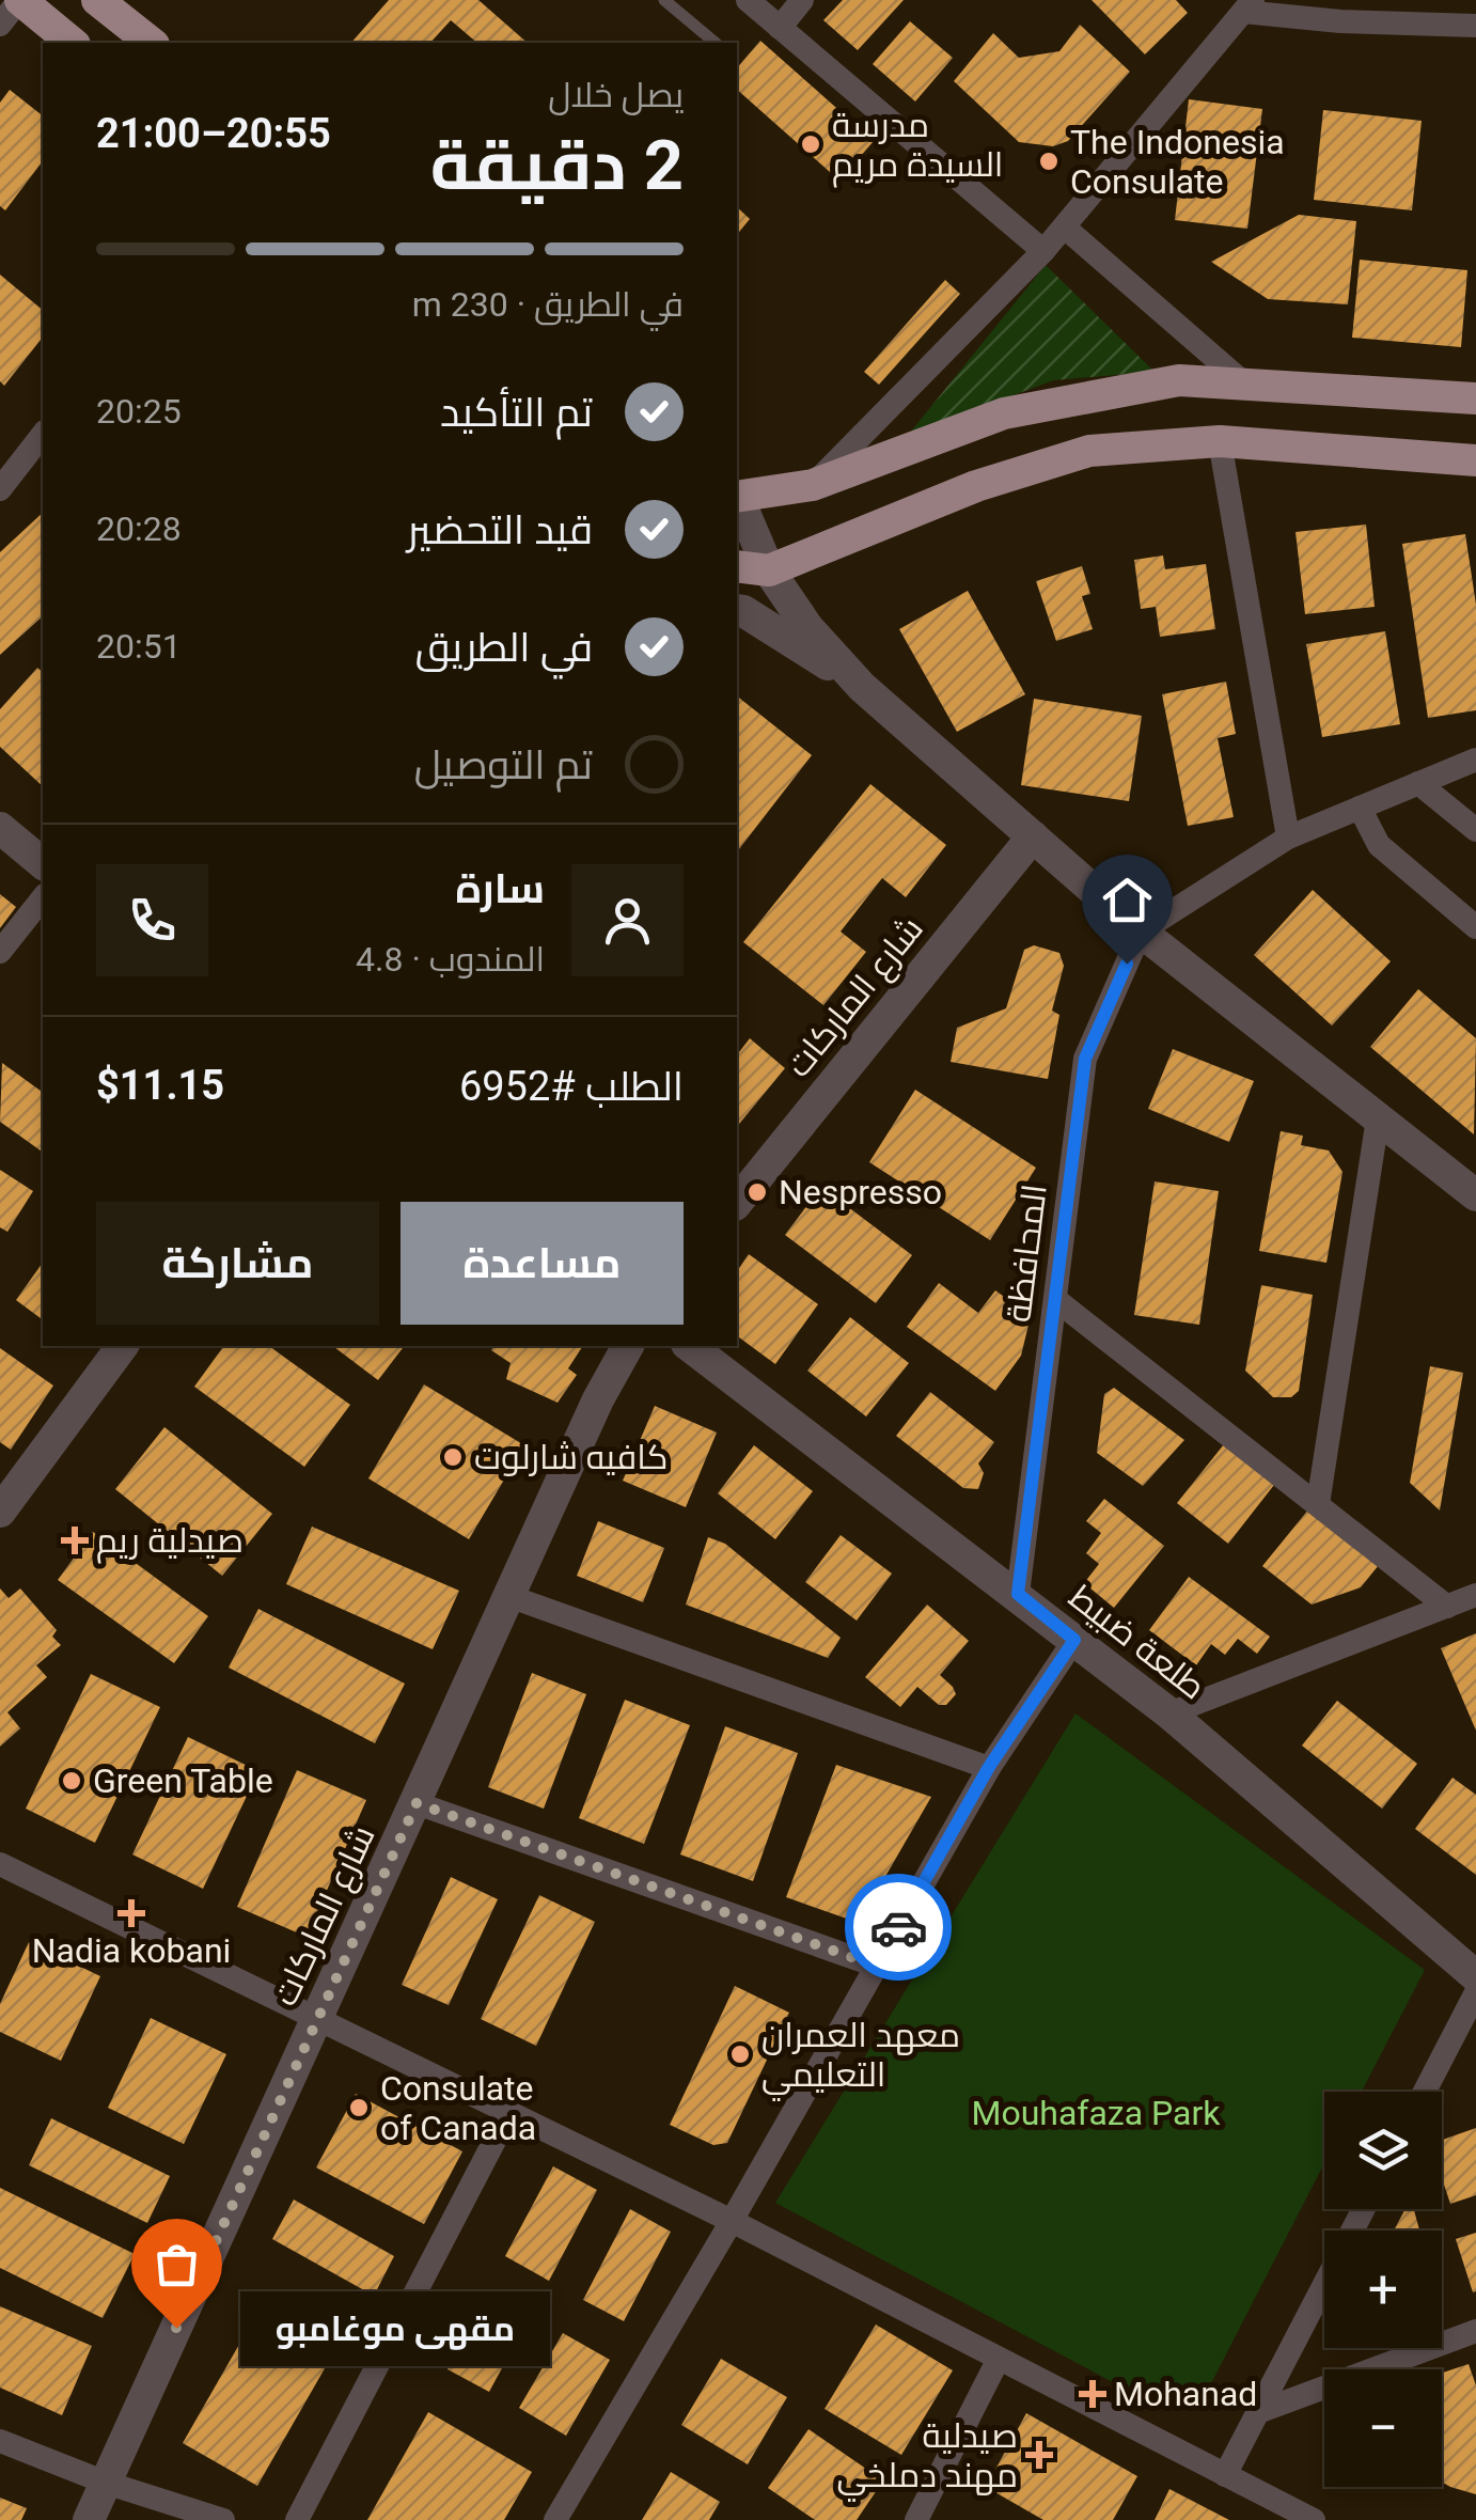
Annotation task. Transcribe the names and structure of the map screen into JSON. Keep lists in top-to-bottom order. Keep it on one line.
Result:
{"streets":{"street":["شارع الماركات","المحافظة","طلعة ضبيط"]},"crossings":[["المحافظة","طلعة ضبيط"]],"parks":["Mouhafaza Park"],"places":{"other":["مدرسة السيدة مريم","The Indonesia Consulate","Nespresso","كافيه شارلوت","Green Table","معهد العمران التعليمي","Consulate of Canada","مقهى موغامبو"],"health":["صيدلية ريم","Nadia kobani","Mohanad","صيدلية مهند دملخي"]},"page":{"heading":["2 دقيقة","يصل خلال","20:55–21:00"],"panel":["سارة","المندوب · 4.8","الطلب #6952","$11.15"],"bar":"في الطريق · 230 m","list":[["تم التأكيد","20:25"],["قيد التحضير","20:28"],["في الطريق","20:51"],"تم التوصيل"],"buttons":["مساعدة","مشاركة"],"map_buttons":["+","−"],"bubble":"مقهى موغامبو"}}
